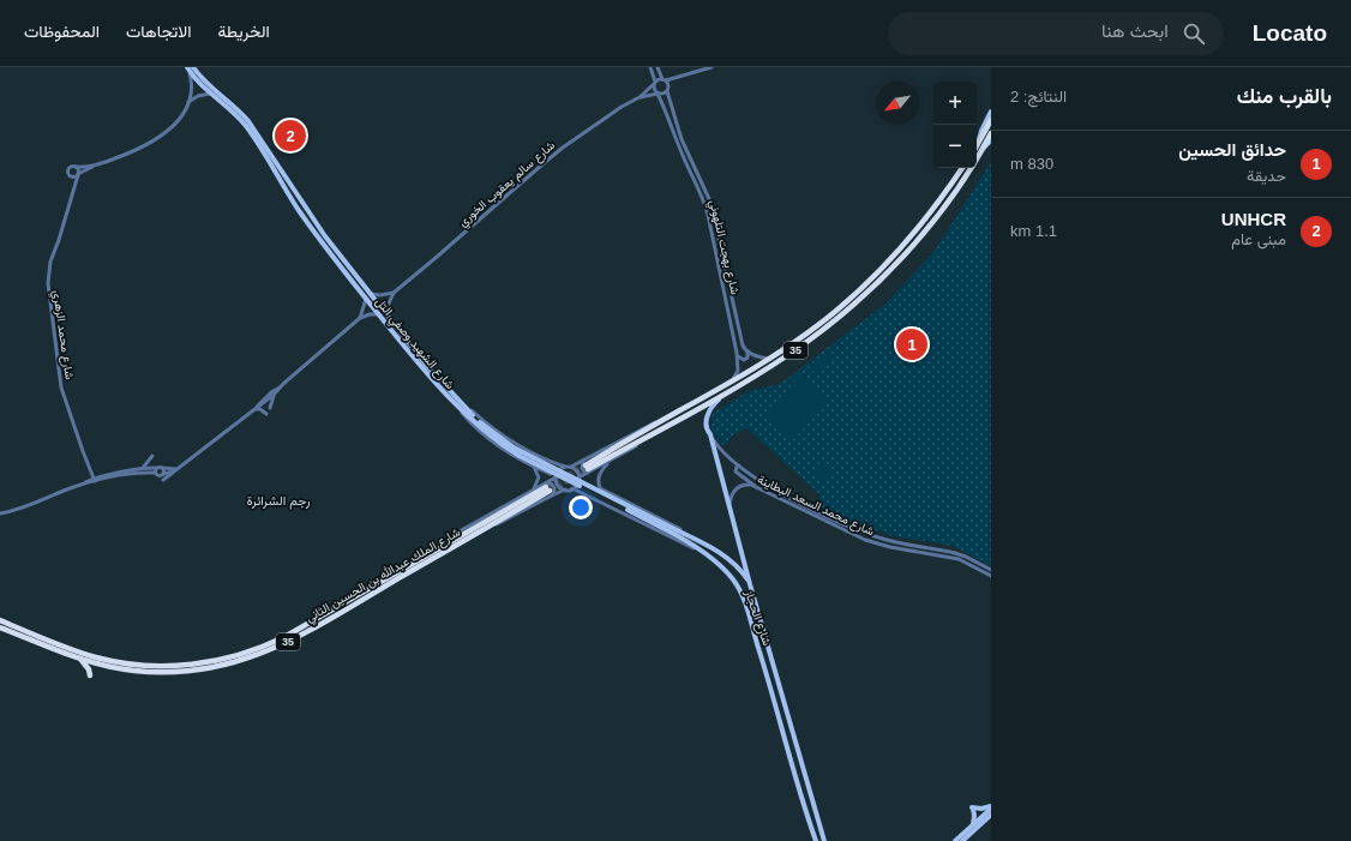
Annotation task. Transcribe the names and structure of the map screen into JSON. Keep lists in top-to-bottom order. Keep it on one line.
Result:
{"streets":{"highway":["35","شارع الملك عبدالله بن الحسين الثاني"],"main road":["شارع الشهيد وصفي التل","شارع الحجاز"],"street":["شارع سالم يعقوب الخوري","شارع بهجت التلهوني","شارع محمد الزهري","شارع محمد السعد البطاينة"]},"crossings":[["شارع سالم يعقوب الخوري","شارع بهجت التلهوني"],["شارع بهجت التلهوني","35"],["شارع الشهيد وصفي التل","شارع الحجاز"],["35","شارع الحجاز"],["شارع محمد السعد البطاينة","شارع الحجاز"]],"districts":["رجم الشرائرة"],"north":"bottom left","page":{"header":"Locato","search":"ابحث هنا","nav":["الخريطة","الاتجاهات","المحفوظات"],"heading":["بالقرب منك","النتائج: 2"],"map_buttons":["+","−"],"pins":["2","1"],"list":[{"mark":"1","name":"حدائق الحسين","note":"حديقة","value":"830 m"},{"mark":"2","name":"UNHCR","note":"مبنى عام","value":"1.1 km"}]}}
